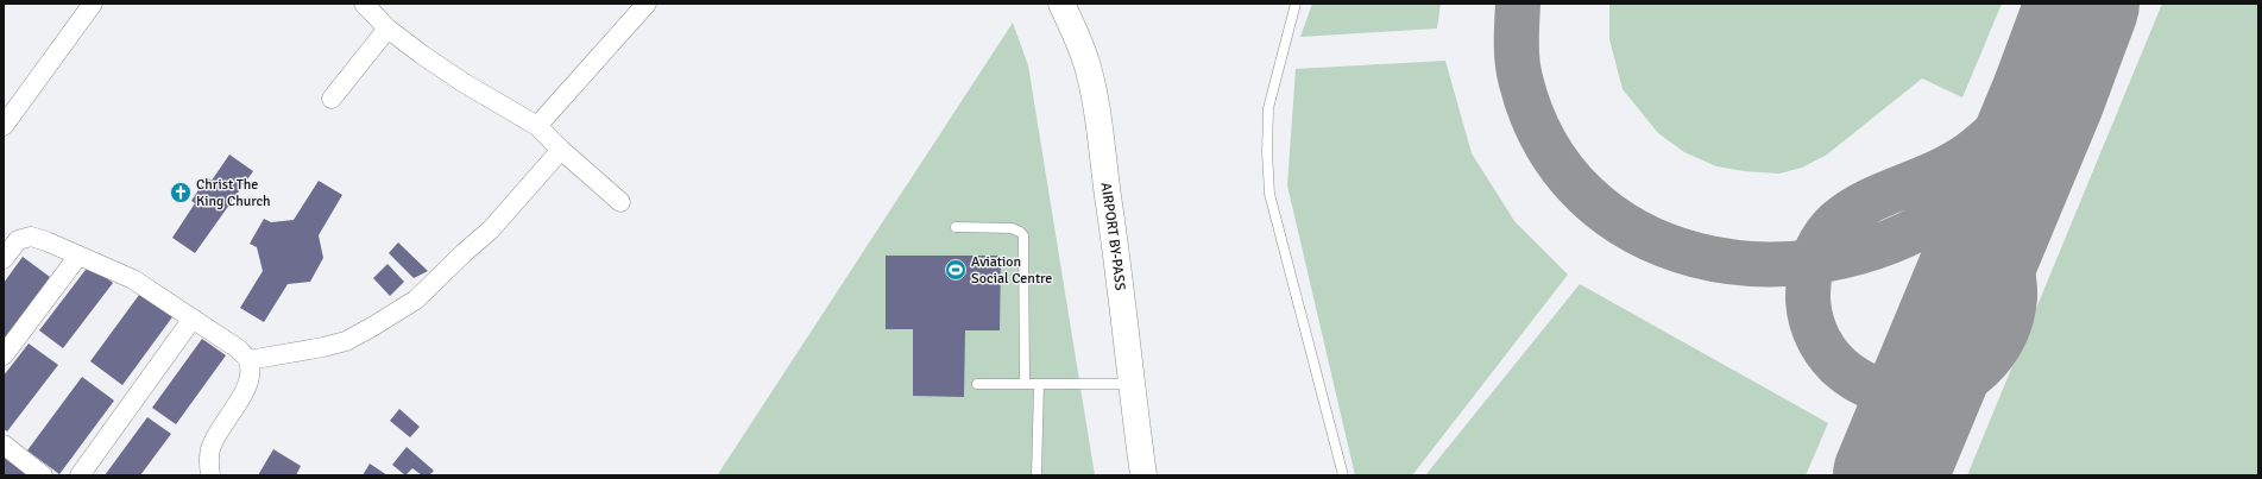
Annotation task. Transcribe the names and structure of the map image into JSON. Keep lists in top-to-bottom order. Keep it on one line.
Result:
{"streets":{"main road":["AIRPORT BY-PASS"]},"places":{"church":["Christ The King Church"],"sports":["Aviation Social Centre"]}}
